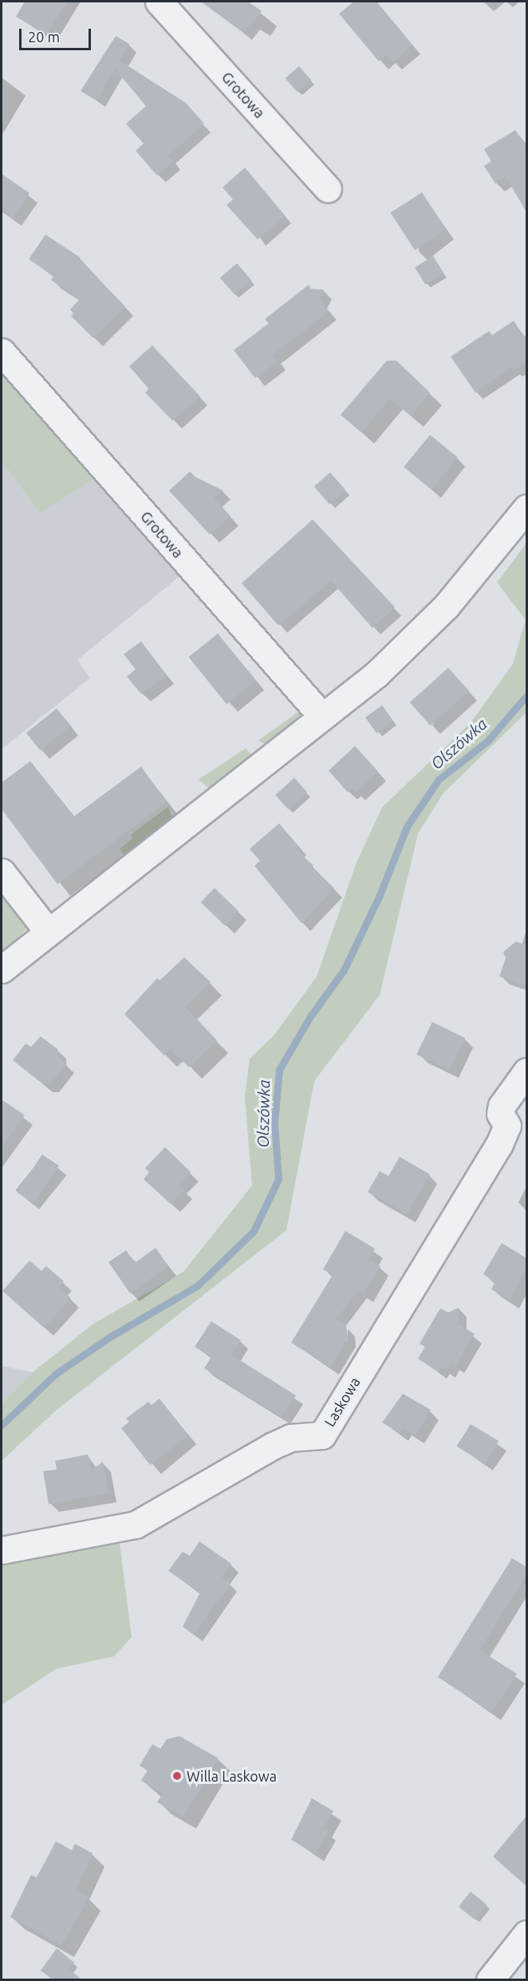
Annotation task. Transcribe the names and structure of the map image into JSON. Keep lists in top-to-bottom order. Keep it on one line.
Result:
{"streets":{"street":["Grotowa","Laskowa"]},"water":["Olszówka"],"places":["Willa Laskowa"],"scale_bar":"20 m"}
